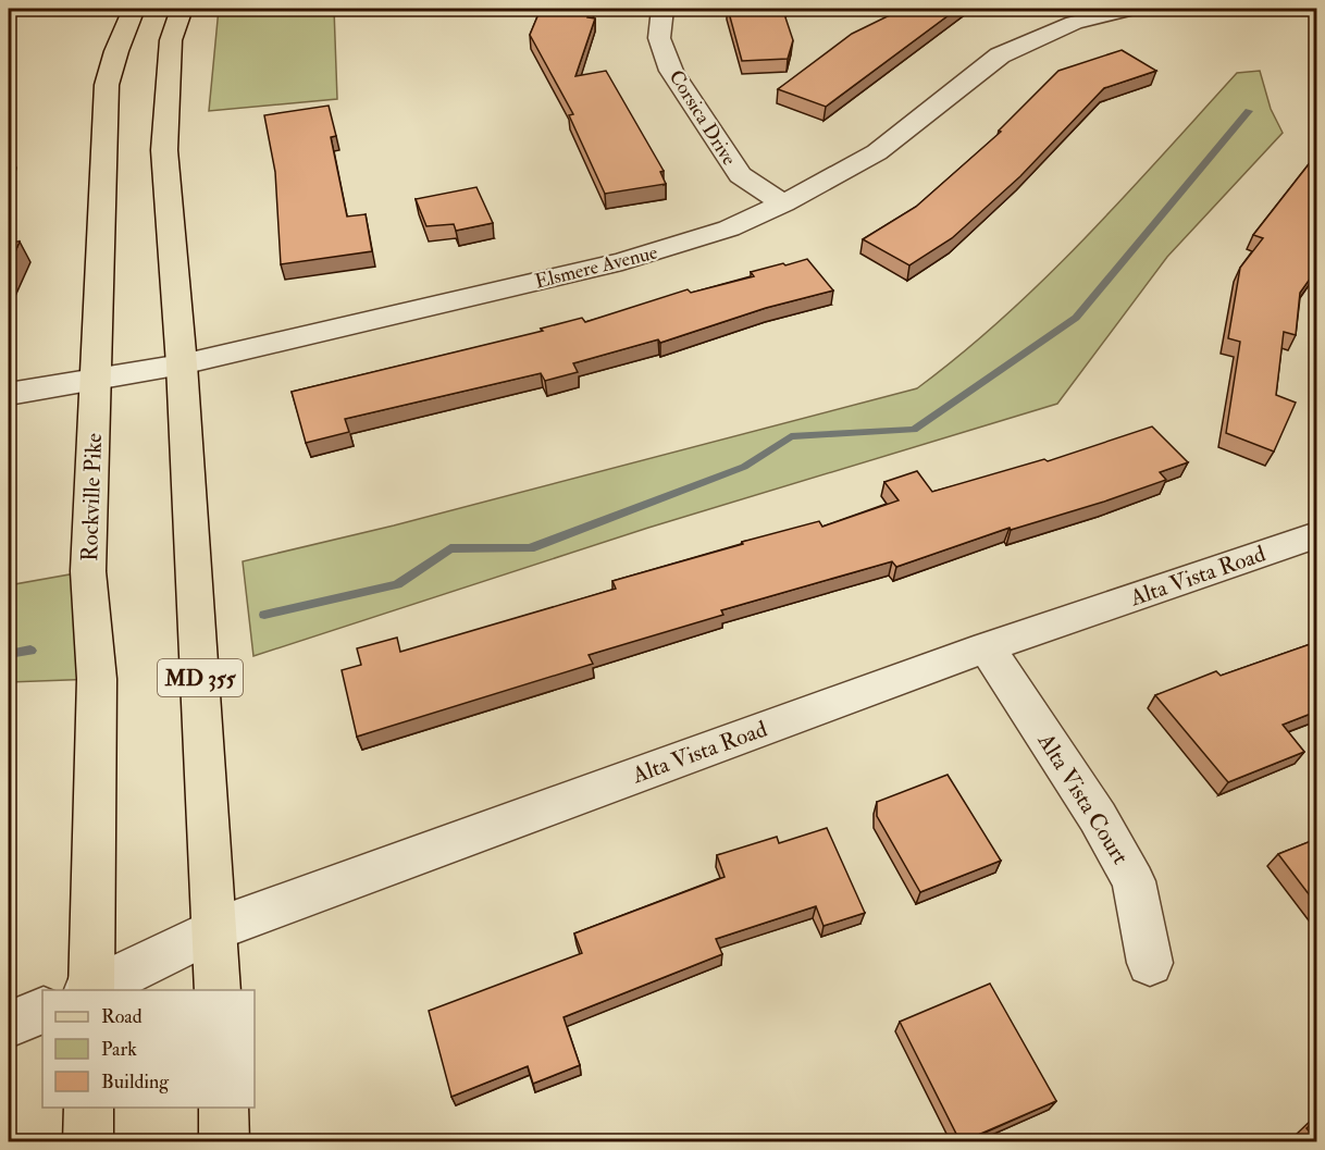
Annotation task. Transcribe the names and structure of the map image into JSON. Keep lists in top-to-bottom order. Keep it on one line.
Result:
{"streets":{"main road":["Rockville Pike","MD 355"],"street":["Corsica Drive","Elsmere Avenue","Alta Vista Road","Alta Vista Court"]},"crossings":[["Corsica Drive","Elsmere Avenue"],["Elsmere Avenue","Rockville Pike"],["Elsmere Avenue","MD 355"],["Alta Vista Road","MD 355"],["Alta Vista Road","Alta Vista Court"]],"legend":["Road","Park","Building"]}
